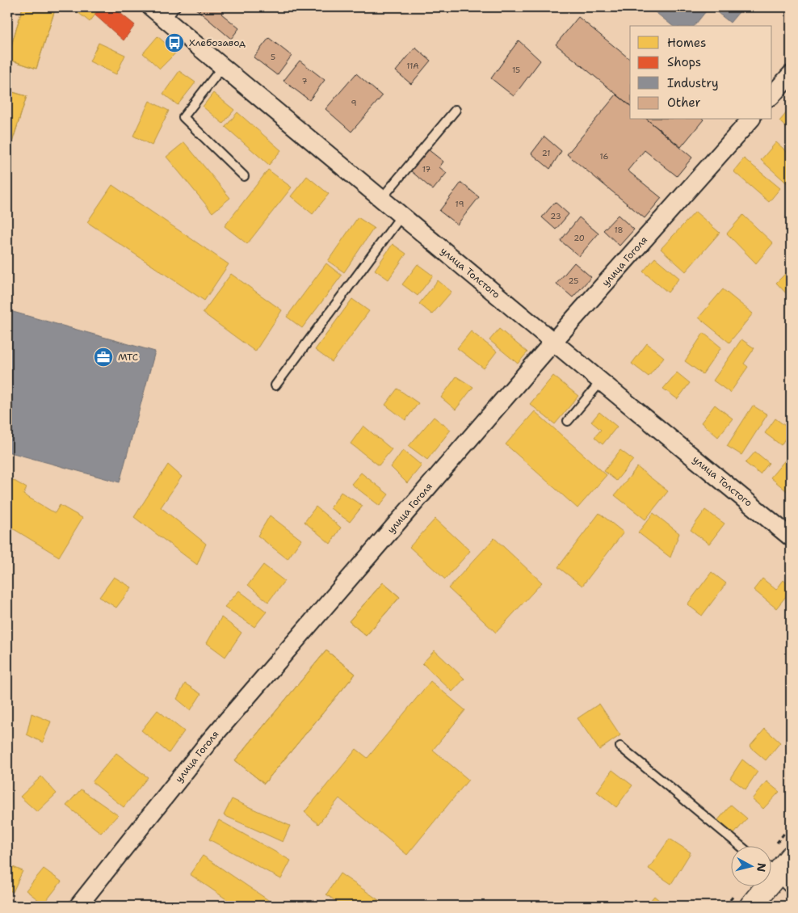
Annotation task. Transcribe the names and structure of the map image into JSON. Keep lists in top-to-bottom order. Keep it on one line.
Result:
{"streets":{"street":["улица Гоголя","улица Толстого"]},"crossings":[["улица Гоголя","улица Толстого"]],"places":{"bus stop":["Хлебозавод"],"office":["МТС"]},"house_numbers":["5","11А","15","7","9","21","16","17","19","23","18","20","25"],"legend":["Homes","Shops","Industry","Other"],"north":"right"}
